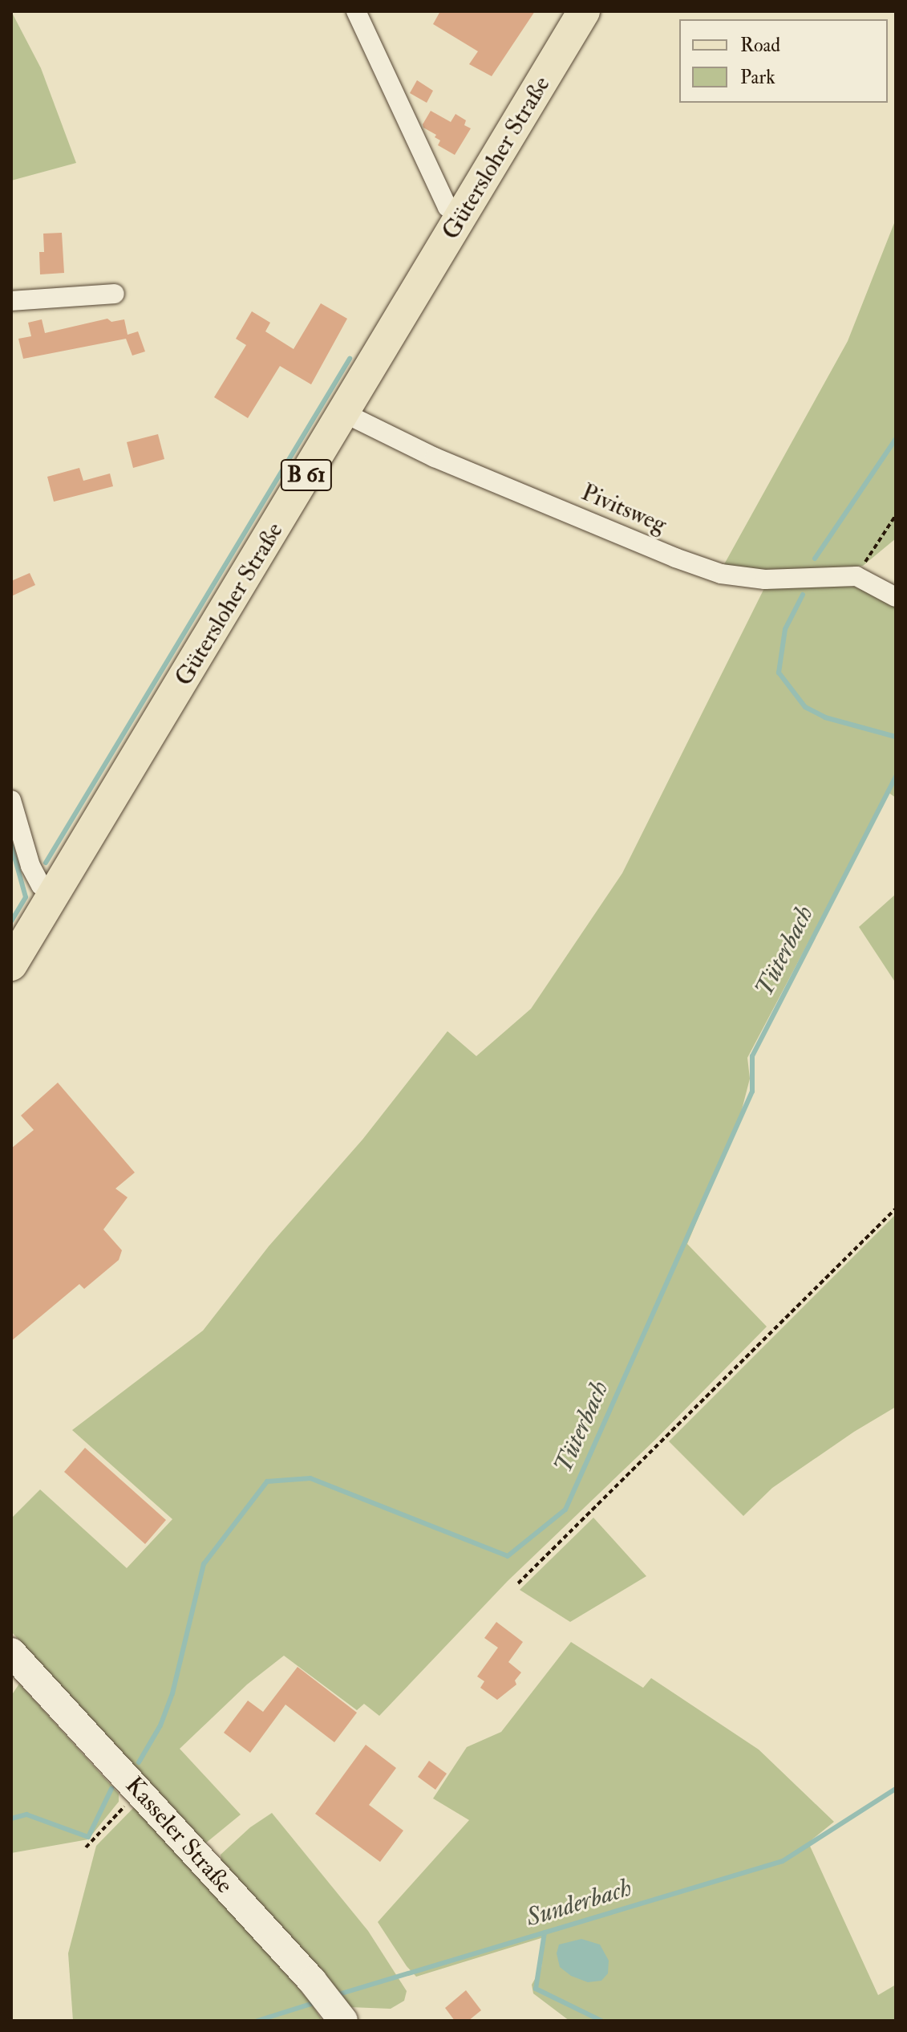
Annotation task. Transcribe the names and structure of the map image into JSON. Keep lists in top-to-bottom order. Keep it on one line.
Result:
{"streets":{"main road":["Gütersloher Straße","B 61"],"street":["Pivitsweg","Kasseler Straße"]},"crossings":[["Gütersloher Straße","Pivitsweg"]],"water":["Tüterbach","Sunderbach"],"legend":["Road","Park"]}
